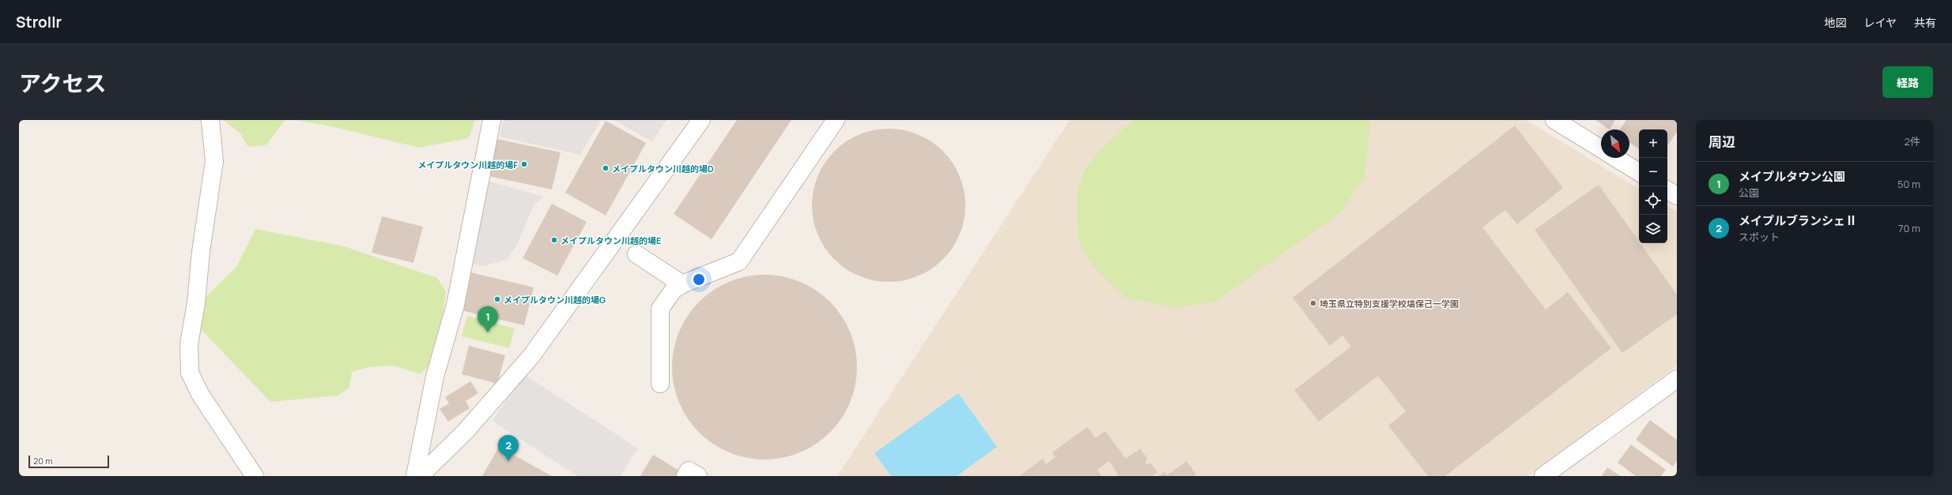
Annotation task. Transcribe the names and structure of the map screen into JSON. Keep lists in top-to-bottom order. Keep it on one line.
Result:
{"places":["メイプルタウン川越的場F","メイプルタウン川越的場D","メイプルタウン川越的場E","メイプルタウン川越的場G","埼玉県立特別支援学校塙保己一学園"],"scale_bar":"20 m","north":"bottom right","page":{"header":"Strollr","nav":["地図","レイヤ","共有"],"title":"アクセス","buttons":"経路","heading":["周辺","2件"],"map_buttons":["+","−"],"list":[{"mark":"1","name":"メイプルタウン公園","note":"公園","value":"50 m"},{"mark":"2","name":"メイプルブランシェⅡ","note":"スポット","value":"70 m"}],"pins":["1","2"],"scale":"20 m"}}
